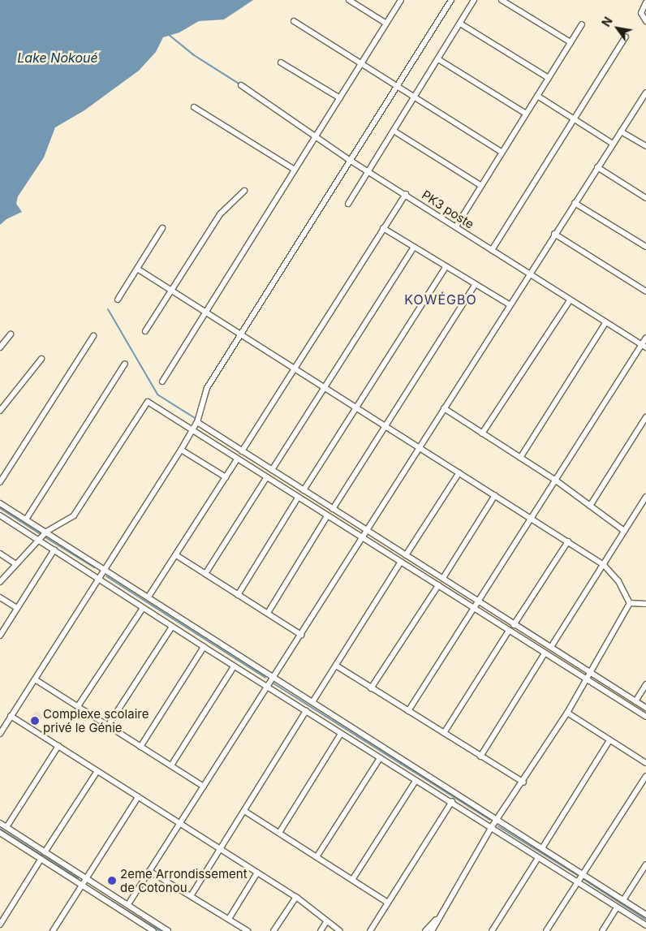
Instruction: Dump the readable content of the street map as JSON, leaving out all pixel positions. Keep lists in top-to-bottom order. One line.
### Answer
{"streets":{"street":["PK3 poste"]},"districts":["KOWÉGBO"],"water":["Lake Nokoué"],"places":["Complexe scolaire privé le Génie","2eme Arrondissement de Cotonou"],"north":"top left"}
